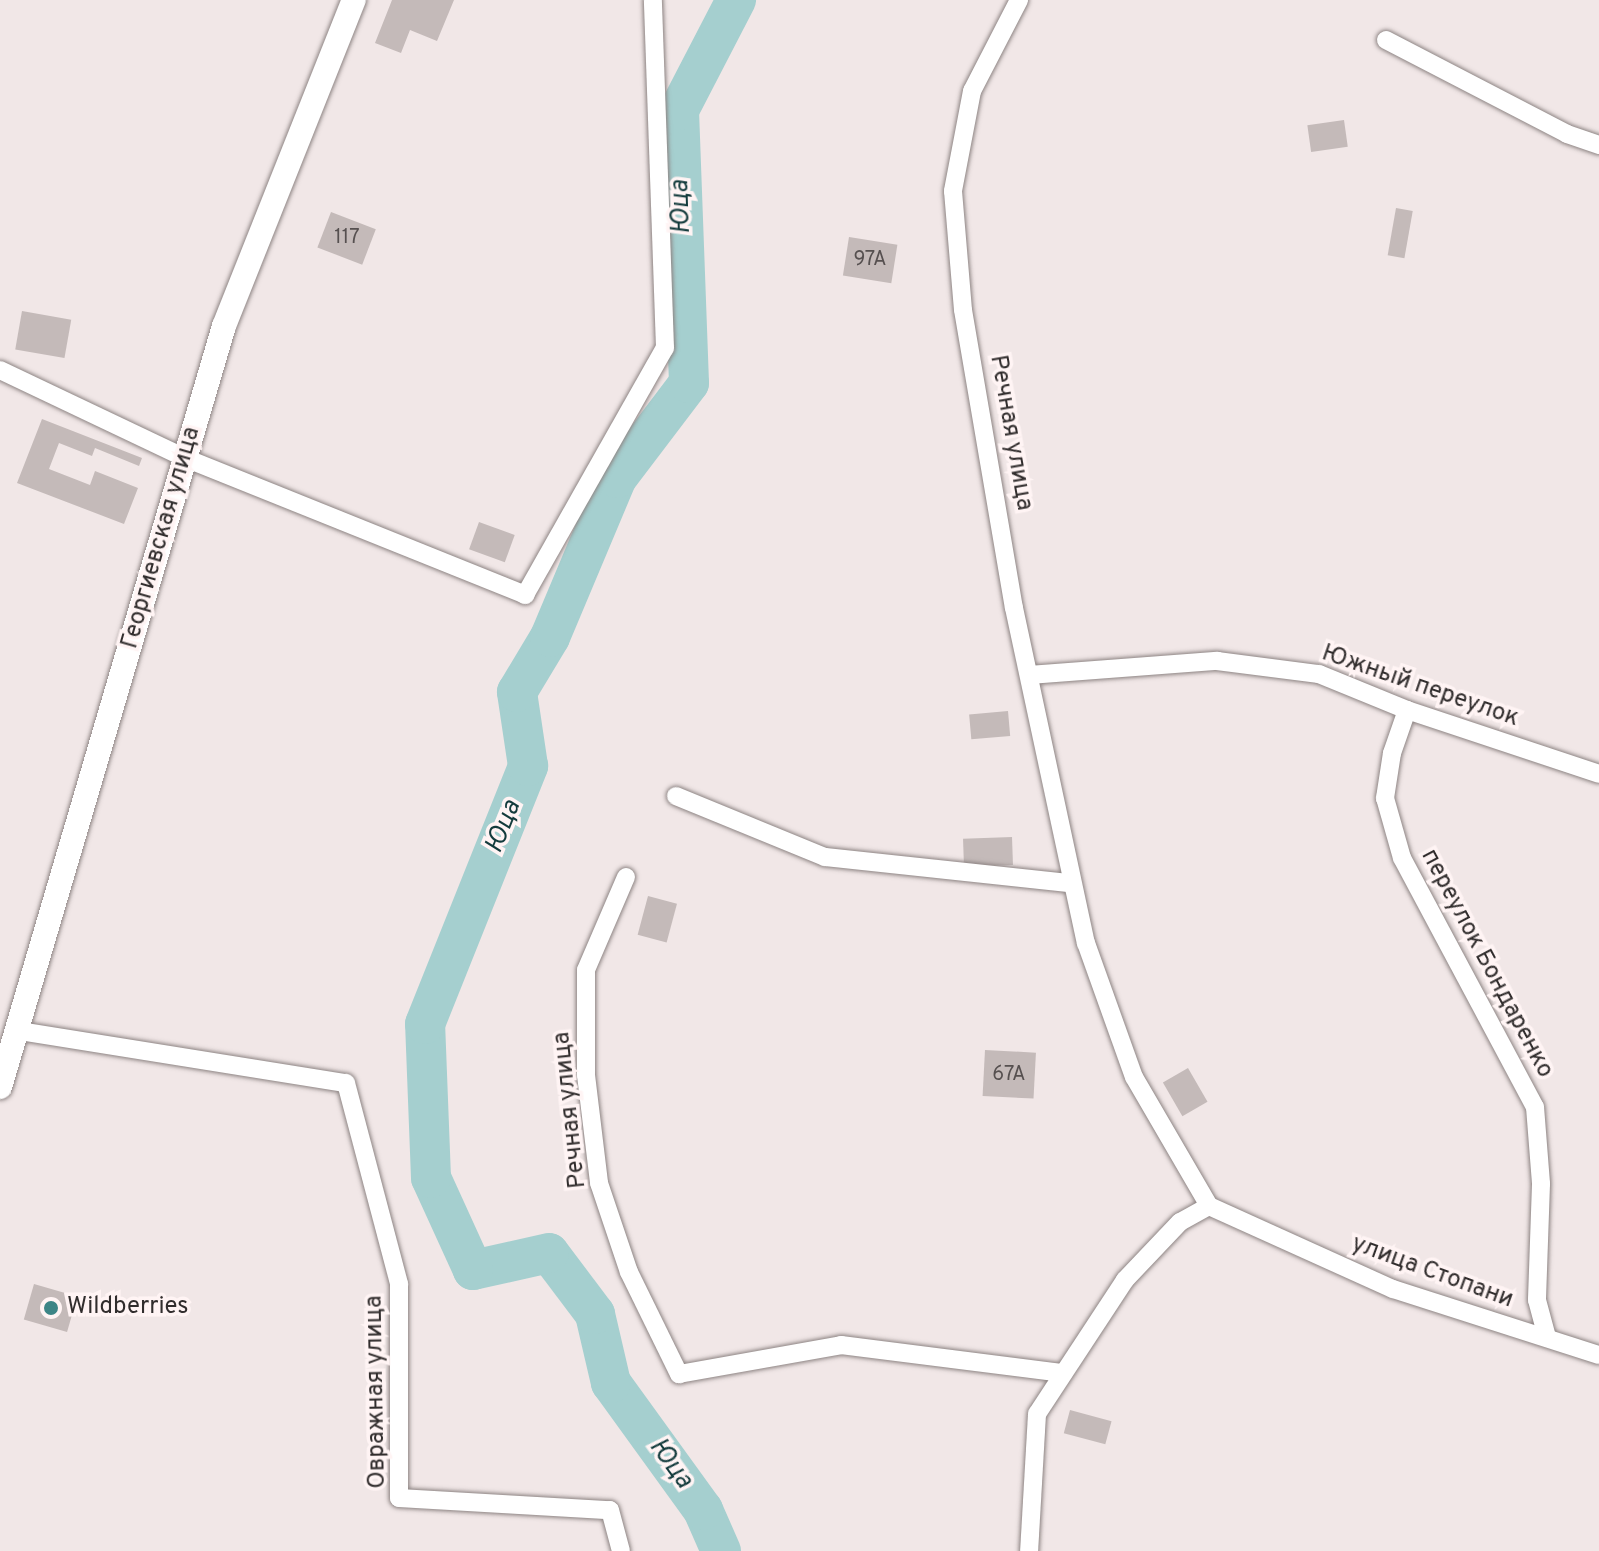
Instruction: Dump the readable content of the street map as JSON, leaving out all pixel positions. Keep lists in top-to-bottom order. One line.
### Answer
{"streets":{"main road":["Георгиевская улица"],"street":["Речная улица","Южный переулок","переулок Бондаренко","улица Стопани","Овражная улица"]},"crossings":[["Речная улица","Южный переулок"],["Речная улица","улица Стопани"],["Георгиевская улица","Овражная улица"],["Южный переулок","переулок Бондаренко"],["переулок Бондаренко","улица Стопани"]],"water":["Юца"],"places":["Wildberries"],"house_numbers":["117","97А","67А"]}
